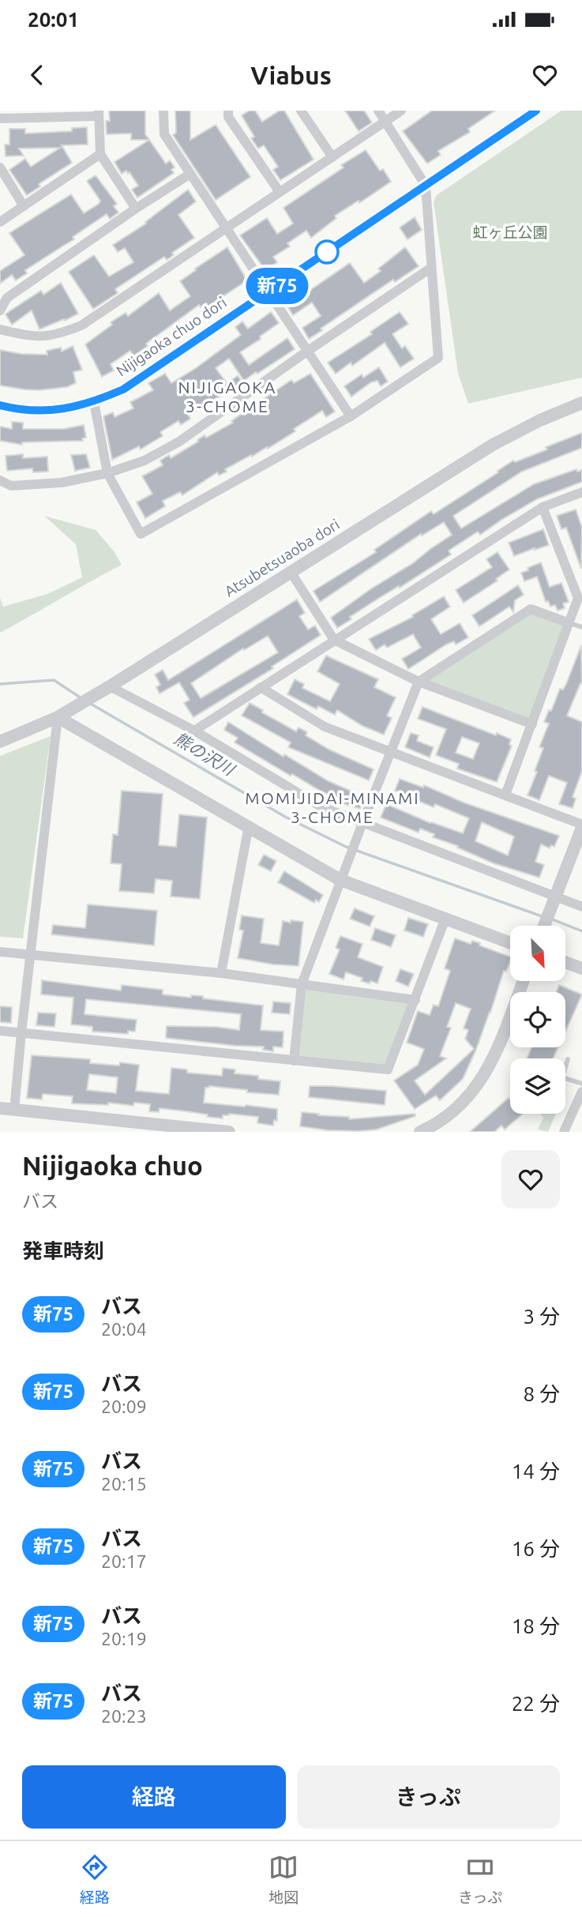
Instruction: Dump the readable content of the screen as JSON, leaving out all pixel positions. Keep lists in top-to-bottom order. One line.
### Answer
{"streets":{"street":["Nijigaoka chuo dori","Atsubetsuaoba dori"]},"districts":["NIJIGAOKA 3-CHOME","MOMIJIDAI-MINAMI 3-CHOME"],"water":["熊の沢川"],"parks":["虹ヶ丘公園"],"lines":["bus line 新75"],"north":"bottom right","page":{"status":"20:01","header":"Viabus","on_map":"新75","heading":[["Nijigaoka chuo","バス"],"発車時刻"],"list":[{"mark":"新75","name":"バス","note":"20:04","value":"3 分"},{"mark":"新75","name":"バス","note":"20:09","value":"8 分"},{"mark":"新75","name":"バス","note":"20:15","value":"14 分"},{"mark":"新75","name":"バス","note":"20:17","value":"16 分"},{"mark":"新75","name":"バス","note":"20:19","value":"18 分"},{"mark":"新75","name":"バス","note":"20:23","value":"22 分"}],"buttons":["経路","きっぷ"],"tabs":["経路","地図","きっぷ"]}}
